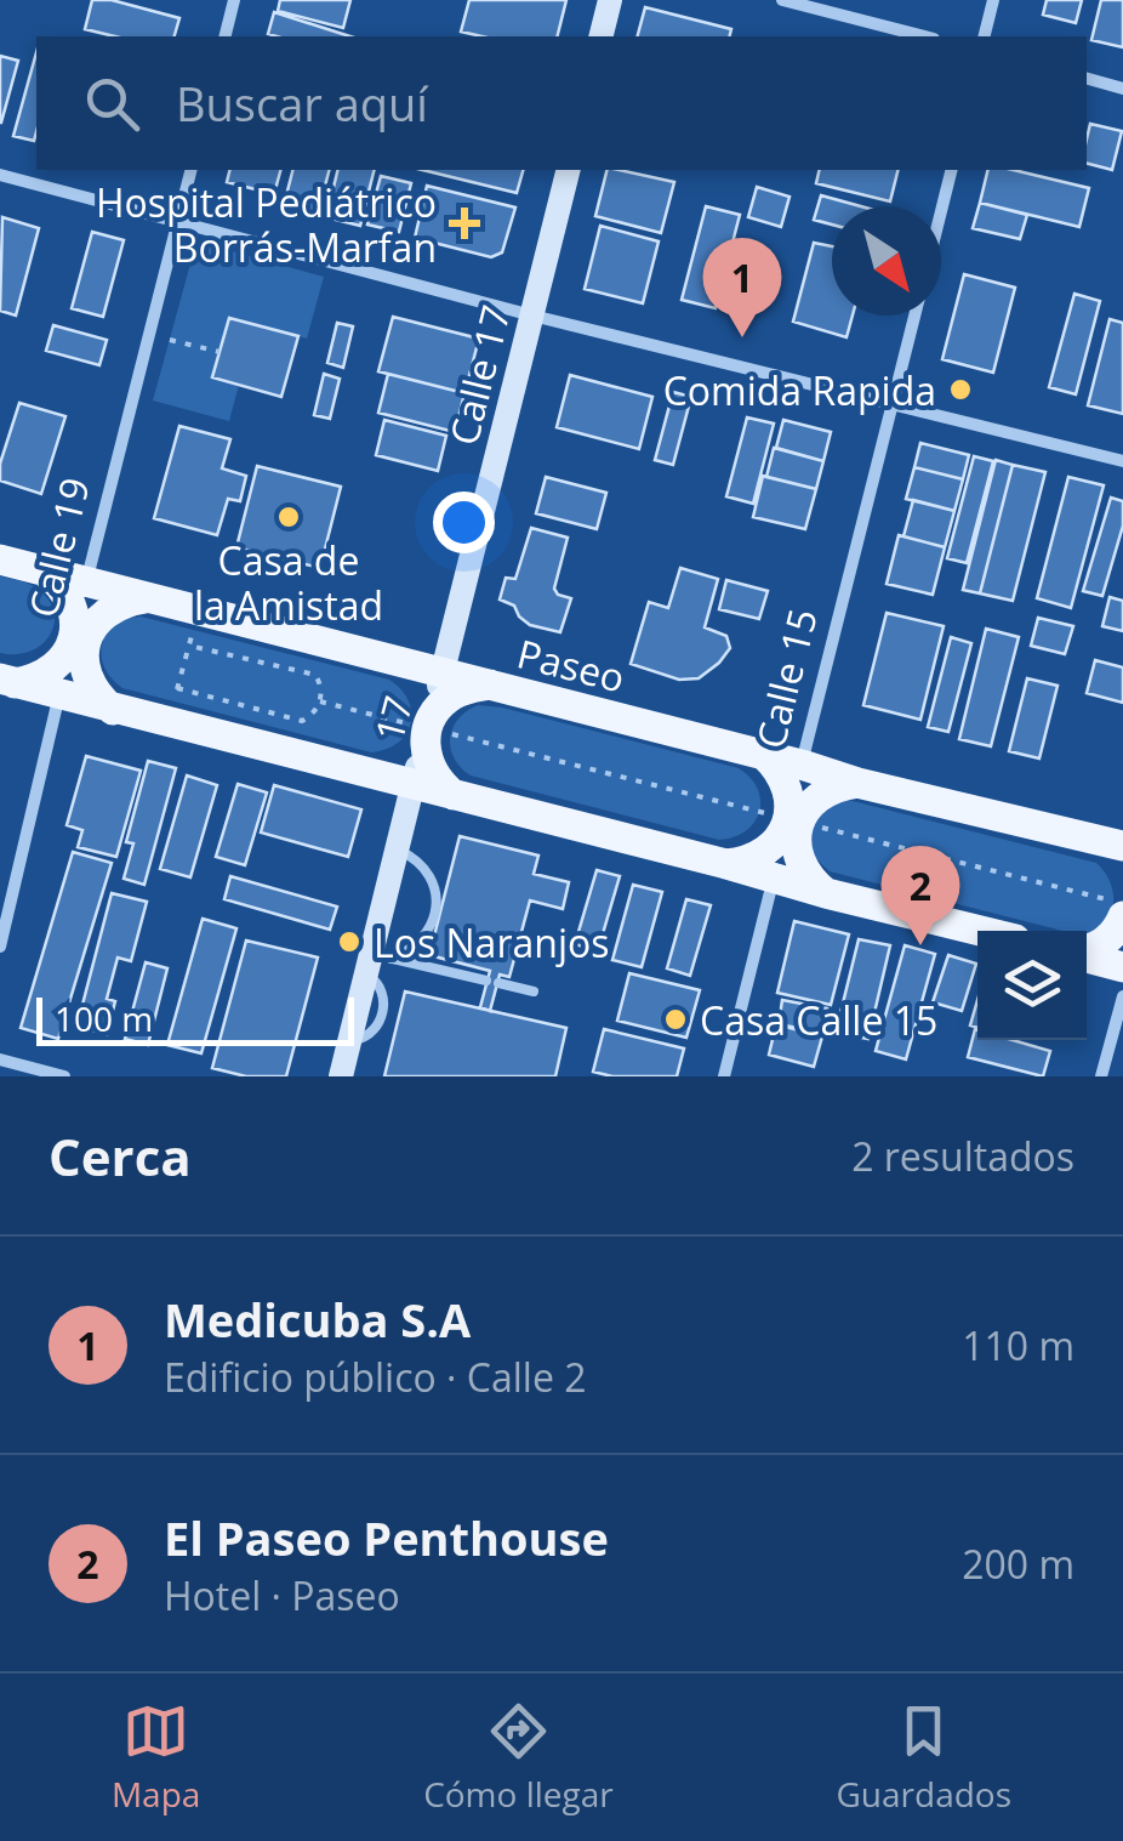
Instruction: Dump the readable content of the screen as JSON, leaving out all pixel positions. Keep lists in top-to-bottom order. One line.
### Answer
{"streets":{"main road":["Paseo"],"street":["Calle 17","Calle 19","Calle 15","17"]},"crossings":[["Calle 17","Paseo"],["Calle 17","17"],["Calle 19","Paseo"],["Paseo","Calle 15"],["Paseo","17"]],"places":{"health":["Hospital Pediátrico Borrás-Marfan"],"other":["Comida Rapida","Casa de la Amistad","Los Naranjos","Casa Calle 15"]},"scale_bar":"100 m","north":"bottom right","page":{"search":"Buscar aquí","pins":["1","2"],"scale":"100 m","heading":["Cerca","2 resultados"],"list":[{"mark":"1","name":"Medicuba S.A","note":"Edificio público · Calle 2","value":"110 m"},{"mark":"2","name":"El Paseo Penthouse","note":"Hotel · Paseo","value":"200 m"}],"nav":["Mapa","Cómo llegar","Guardados"]}}
